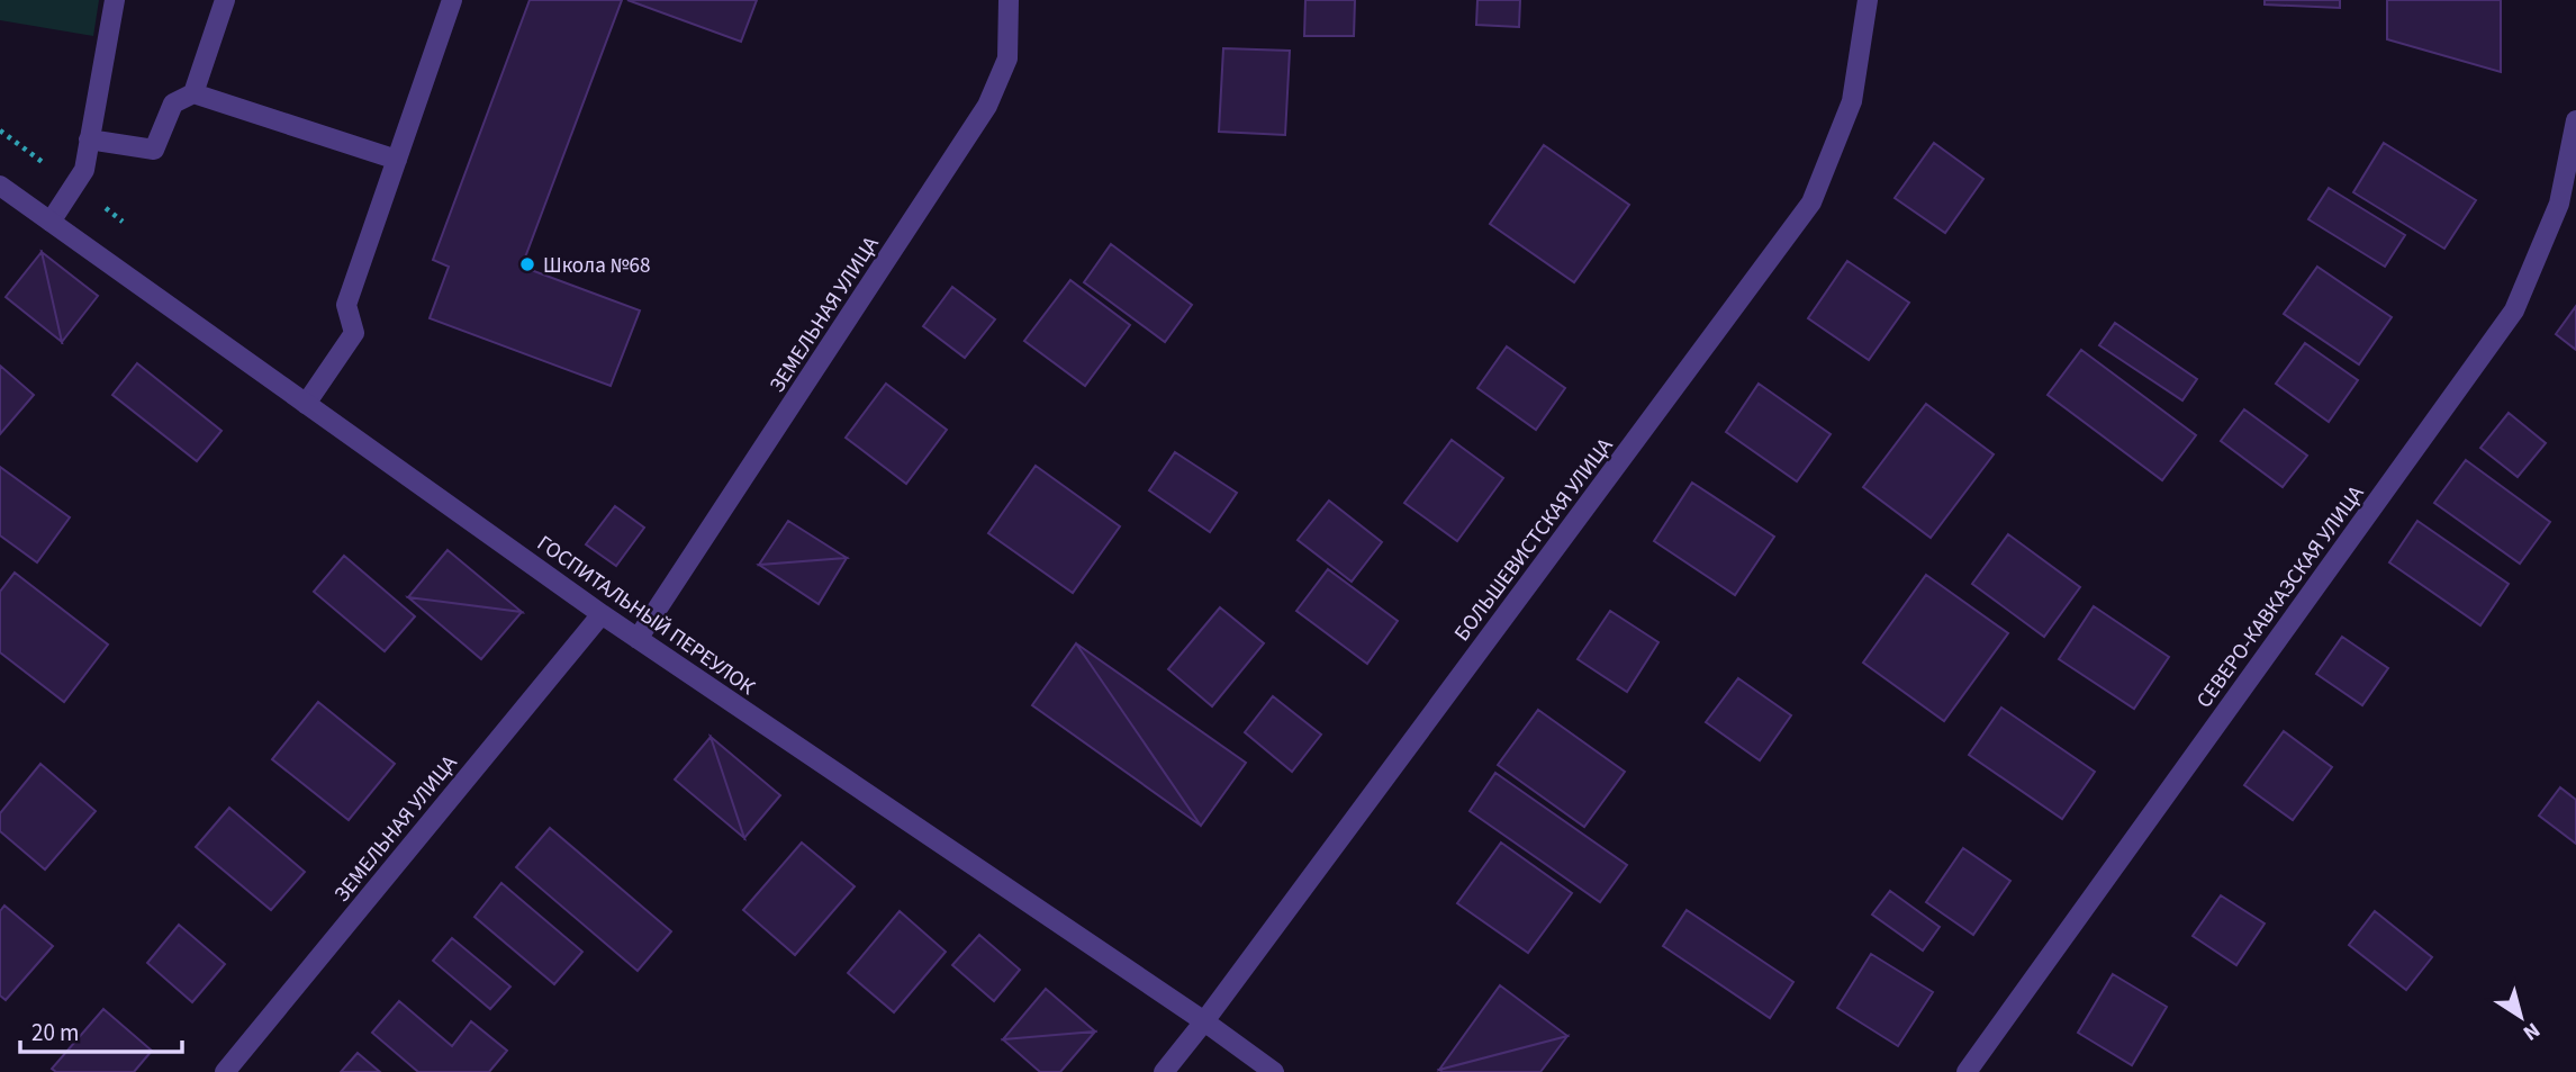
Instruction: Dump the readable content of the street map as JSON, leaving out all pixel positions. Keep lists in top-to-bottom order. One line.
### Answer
{"streets":{"street":["ЗЕМЕЛЬНАЯ УЛИЦА","БОЛЬШЕВИСТСКАЯ УЛИЦА","СЕВЕРО-КАВКАЗСКАЯ УЛИЦА","ГОСПИТАЛЬНЫЙ ПЕРЕУЛОК"]},"crossings":[["ЗЕМЕЛЬНАЯ УЛИЦА","ГОСПИТАЛЬНЫЙ ПЕРЕУЛОК"],["БОЛЬШЕВИСТСКАЯ УЛИЦА","ГОСПИТАЛЬНЫЙ ПЕРЕУЛОК"]],"places":["Школа №68"],"scale_bar":"20 m","north":"bottom right"}
